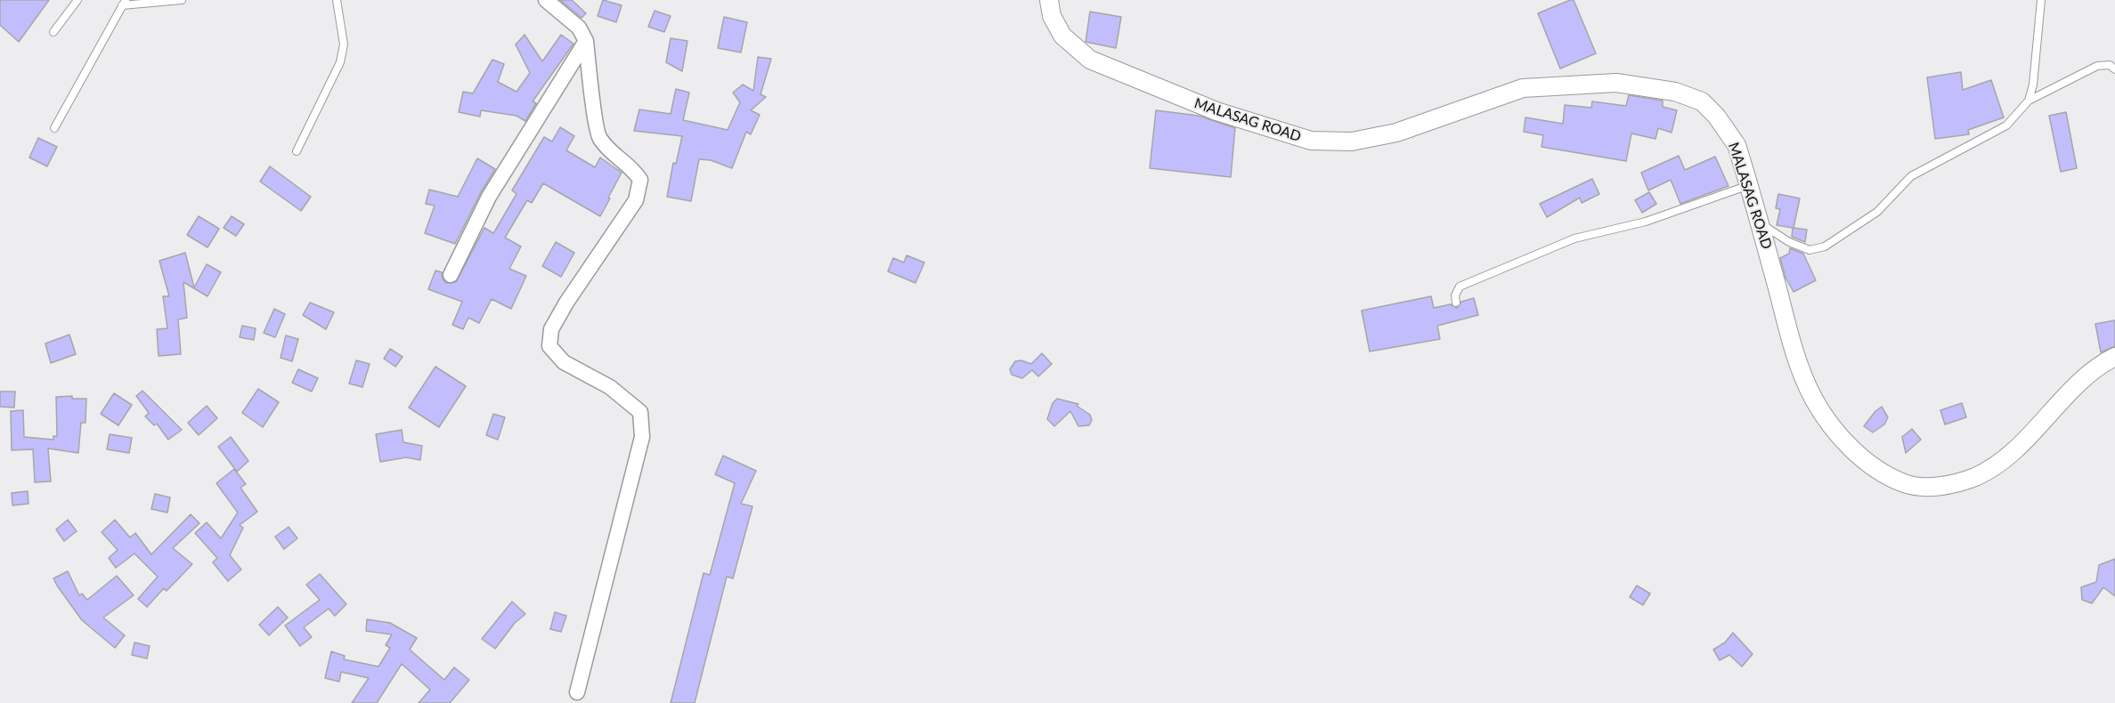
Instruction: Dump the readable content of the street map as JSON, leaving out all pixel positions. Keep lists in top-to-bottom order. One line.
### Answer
{"streets":{"street":["MALASAG ROAD"]}}
